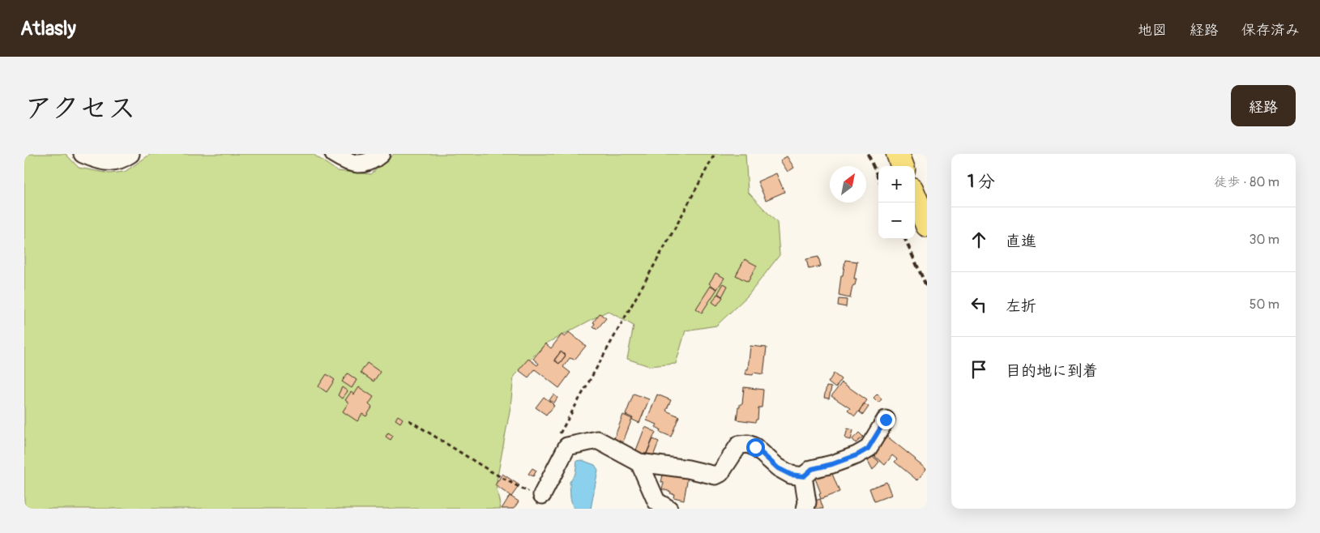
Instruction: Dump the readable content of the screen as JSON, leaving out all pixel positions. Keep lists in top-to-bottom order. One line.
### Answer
{"north":"top right","page":{"header":"Atlasly","nav":["地図","経路","保存済み"],"title":"アクセス","buttons":"経路","heading":["1 分","徒歩 · 80 m"],"map_buttons":["+","−"],"list":[["直進","30 m"],["左折","50 m"],"目的地に到着"]}}
